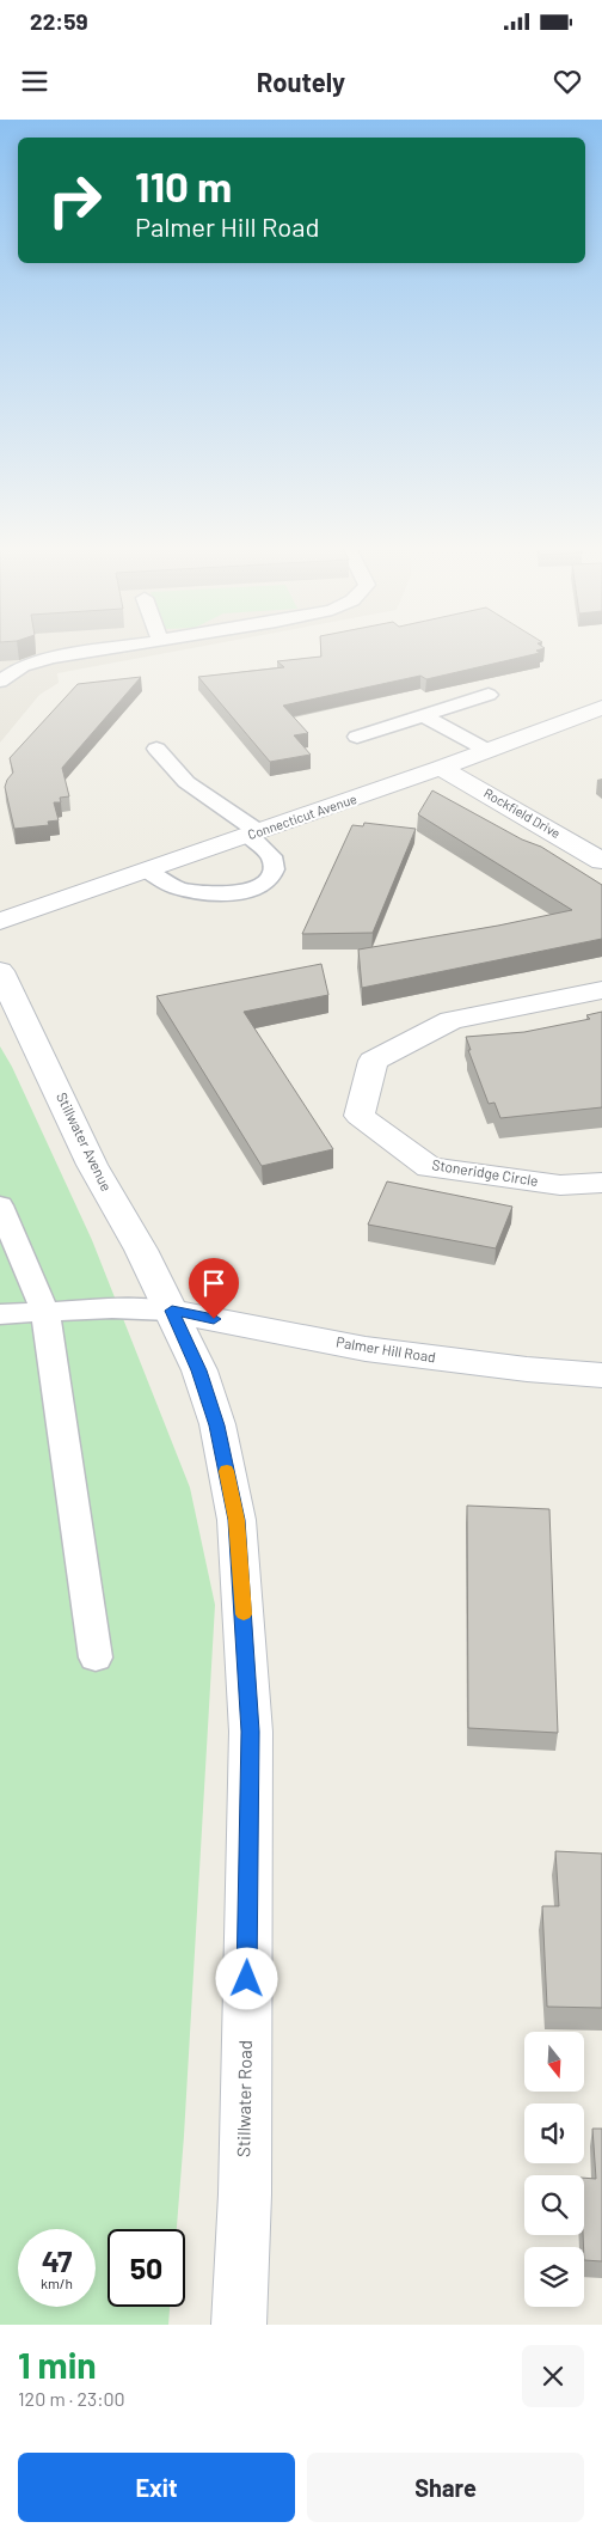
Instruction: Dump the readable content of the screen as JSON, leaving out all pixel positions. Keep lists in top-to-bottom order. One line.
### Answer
{"streets":{"street":["Rockfield Drive","Connecticut Avenue","Stillwater Avenue","Stoneridge Circle","Palmer Hill Road","Stillwater Road"]},"crossings":[["Rockfield Drive","Connecticut Avenue"],["Stillwater Avenue","Palmer Hill Road"],["Stillwater Avenue","Stillwater Road"],["Palmer Hill Road","Stillwater Road"]],"north":"bottom","page":{"status":"22:59","header":"Routely","turn":["110 m","Palmer Hill Road"],"speed":"47 km/h","limit":"50","heading":["1 min","120 m · 23:00"],"buttons":["Exit","Share"]}}
